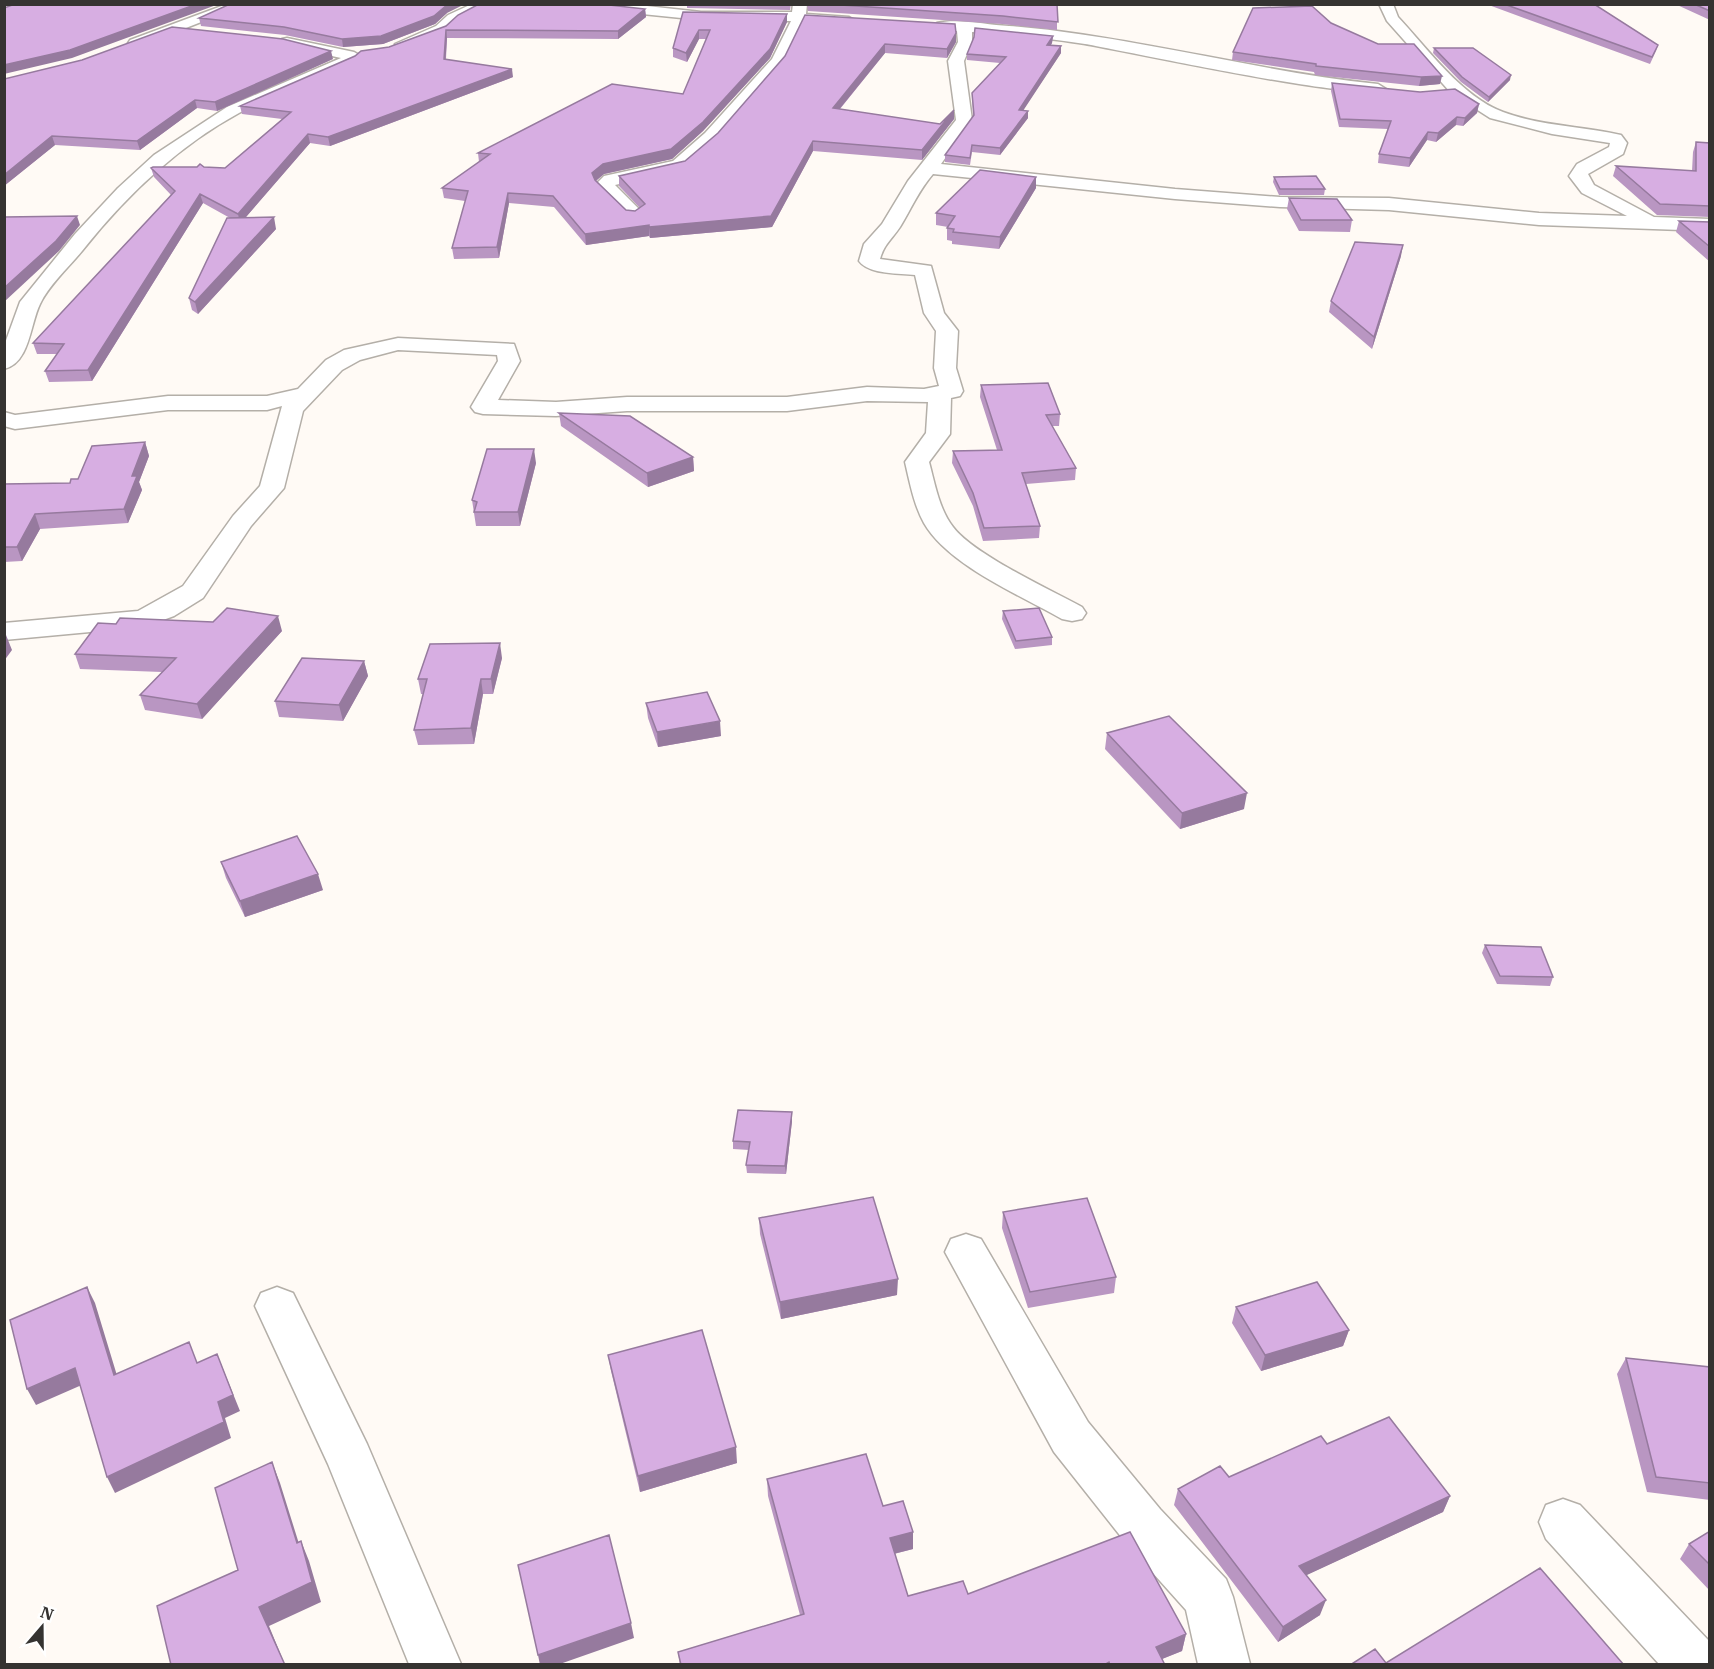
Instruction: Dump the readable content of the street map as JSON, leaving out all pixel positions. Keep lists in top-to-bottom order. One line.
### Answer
{"north":"top"}
